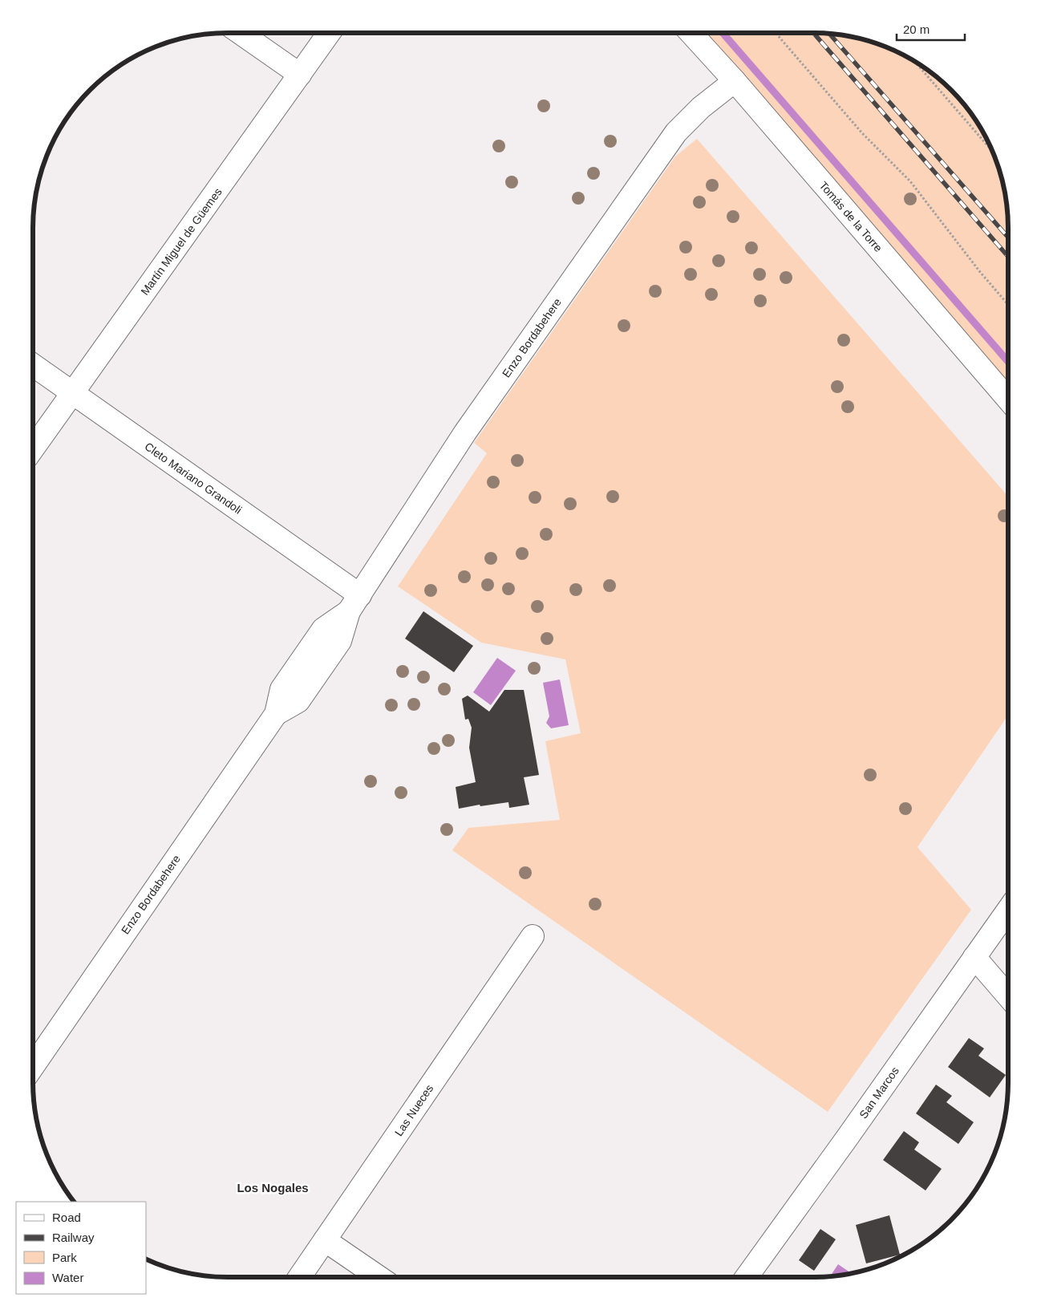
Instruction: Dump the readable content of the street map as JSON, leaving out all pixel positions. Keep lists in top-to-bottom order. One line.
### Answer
{"streets":{"street":["Tomás de la Torre","Martín Miguel de Güemes","Enzo Bordabehere","Cleto Mariano Grandoli","San Marcos","Las Nueces"]},"crossings":[["Tomás de la Torre","Enzo Bordabehere"],["Martín Miguel de Güemes","Cleto Mariano Grandoli"],["Enzo Bordabehere","Cleto Mariano Grandoli"]],"districts":["Los Nogales"],"legend":["Road","Railway","Park","Water"],"scale_bar":"20 m"}
